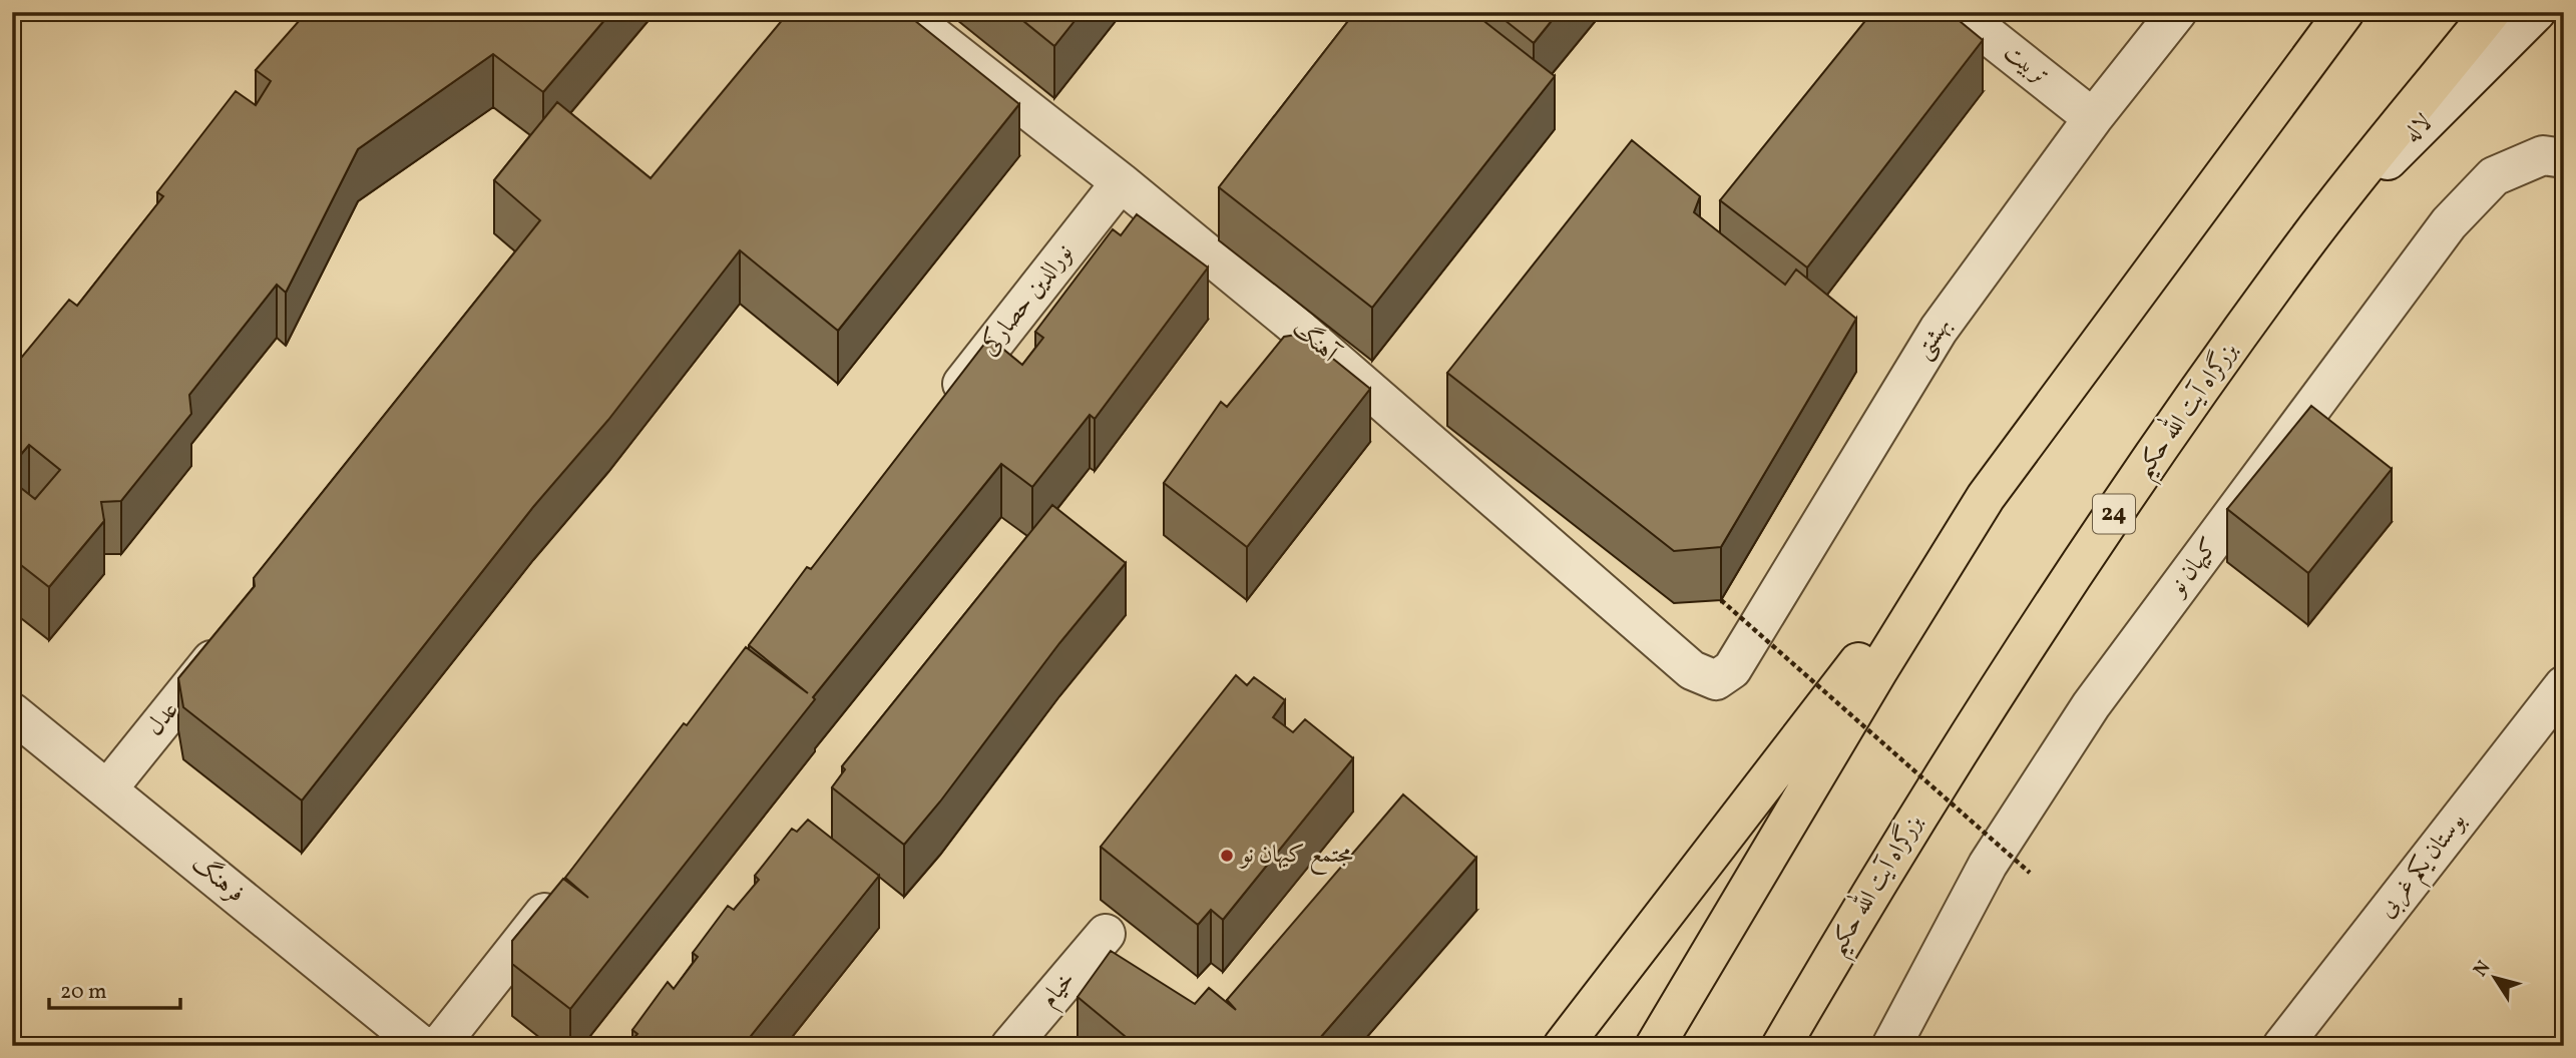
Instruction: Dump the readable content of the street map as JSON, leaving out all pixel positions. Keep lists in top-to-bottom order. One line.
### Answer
{"streets":{"highway":["بزرگراه آیت الله حکیم","24"],"street":["تربیت","لاله","نورالدین حصارکی","بهشتی","آهنگ","کیهان نو","عدل","بوستان یکم غربی","فرهنگ","خیام"]},"crossings":[["تربیت","بهشتی"],["لاله","بزرگراه آیت الله حکیم"],["نورالدین حصارکی","آهنگ"],["بهشتی","آهنگ"],["عدل","فرهنگ"]],"places":["مجتمع کیهان نو"],"scale_bar":"20 m","north":"top left"}
